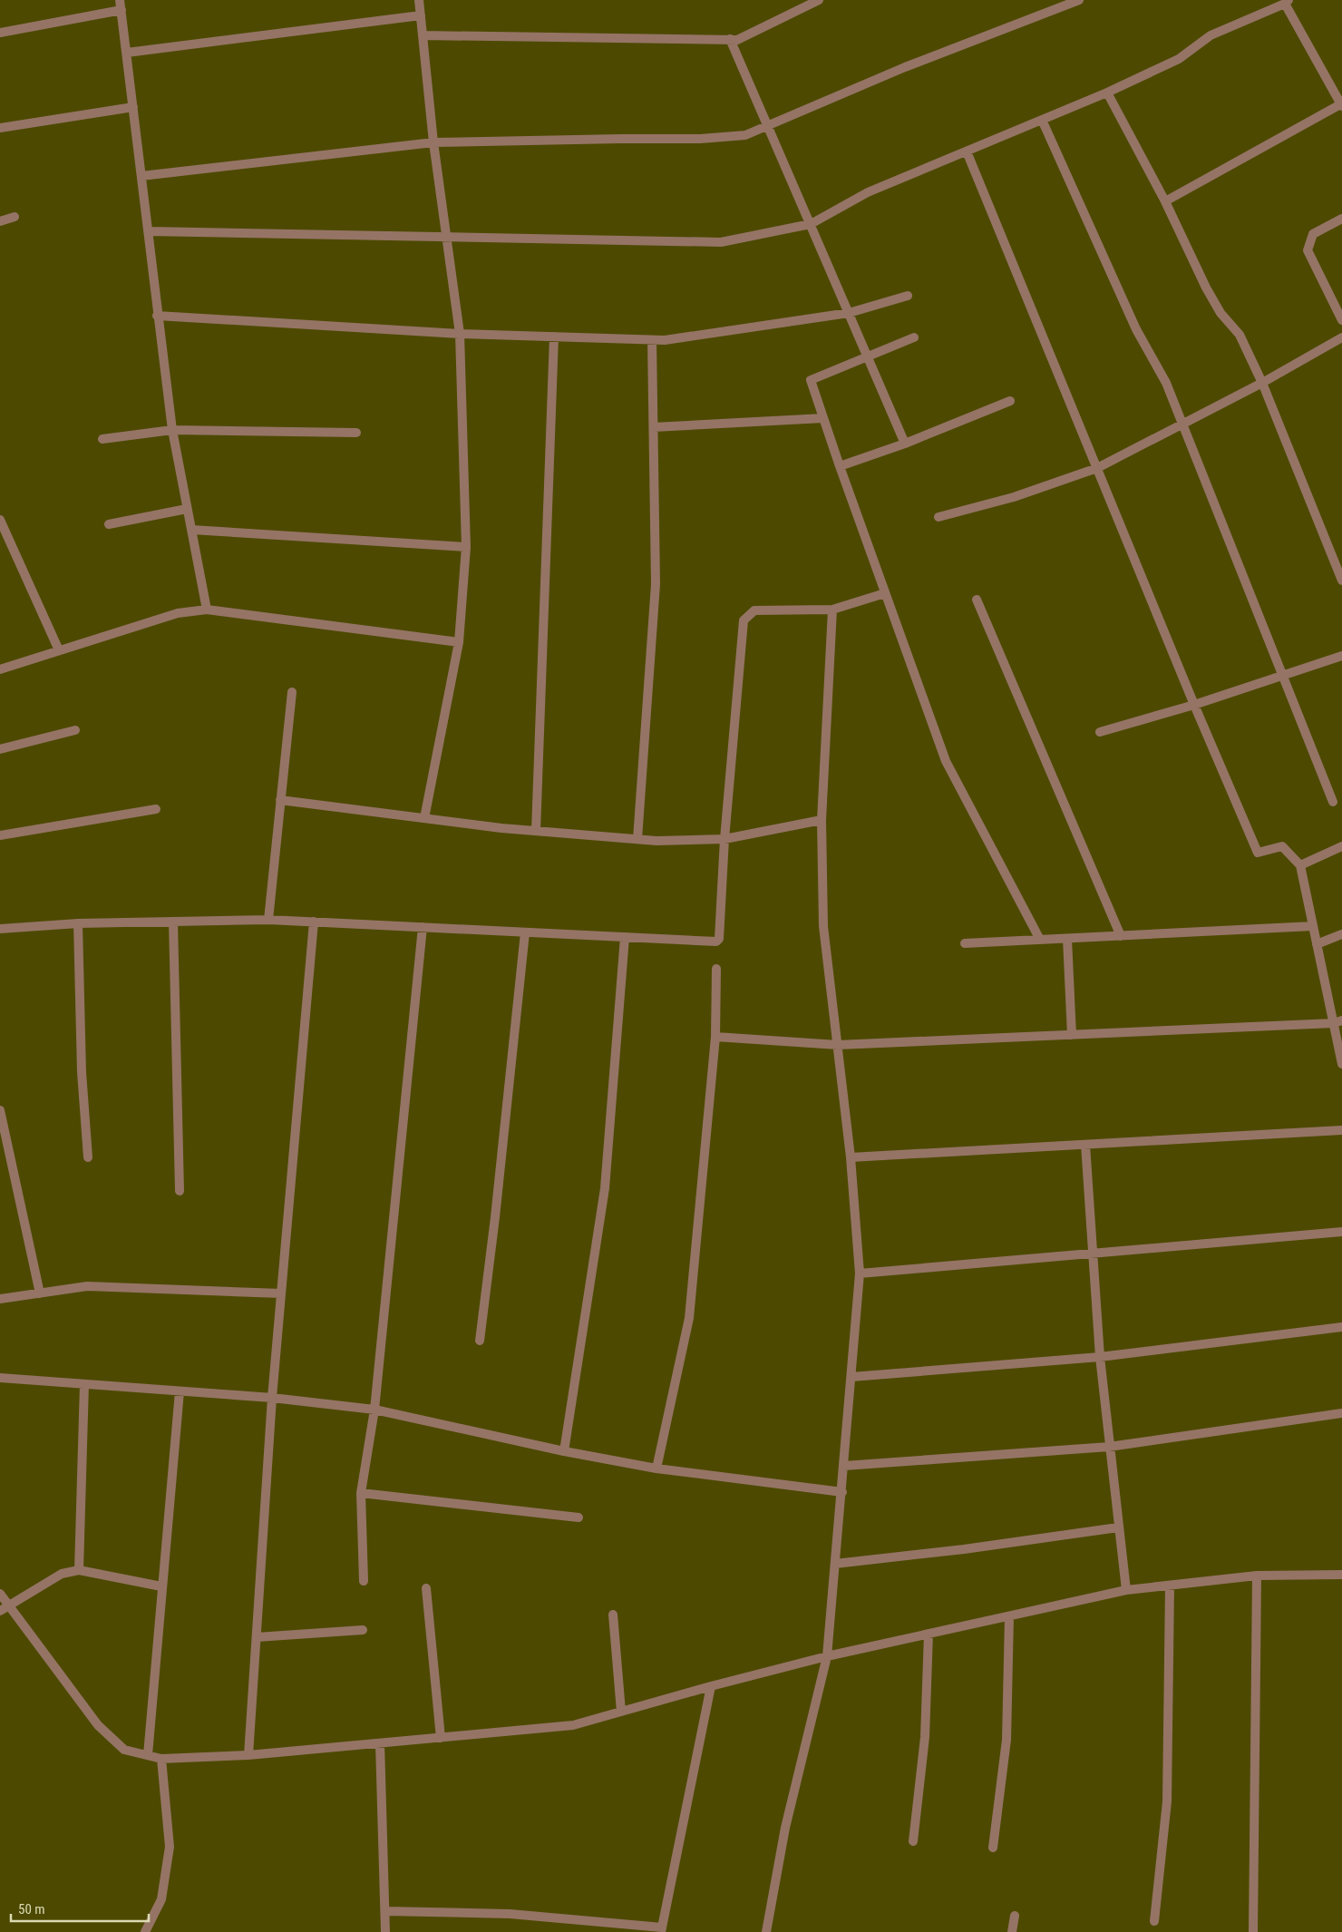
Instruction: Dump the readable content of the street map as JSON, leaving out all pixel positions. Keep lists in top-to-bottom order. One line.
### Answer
{"scale_bar":"50 m"}
